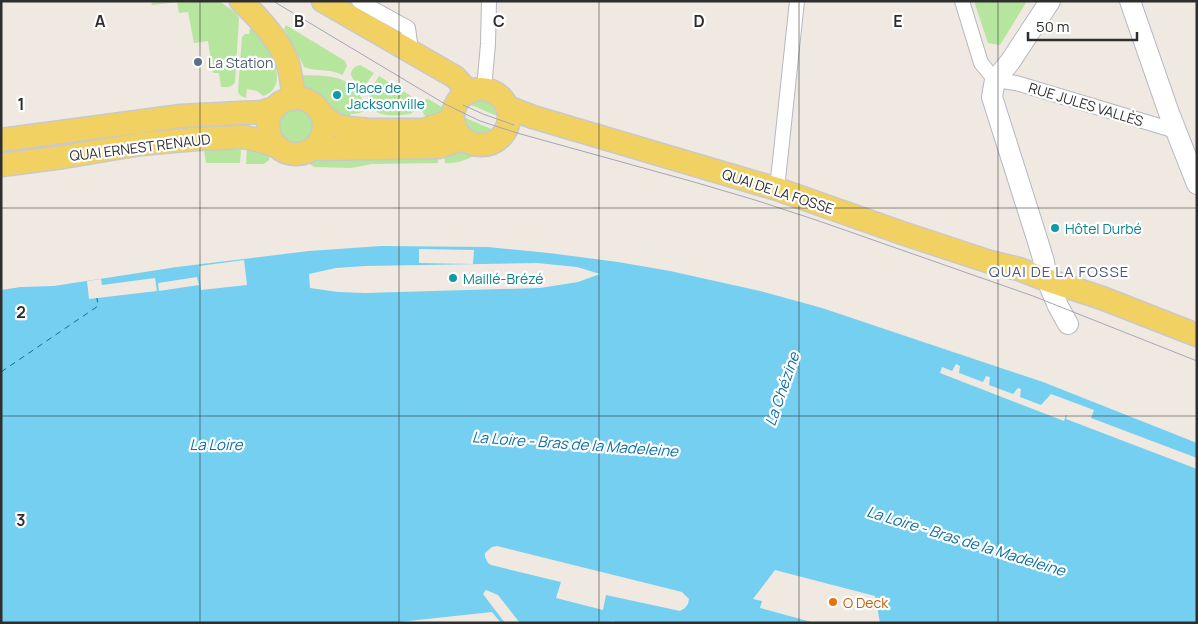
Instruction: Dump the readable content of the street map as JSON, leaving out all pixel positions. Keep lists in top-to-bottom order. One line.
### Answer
{"streets":{"main road":["QUAI ERNEST RENAUD","QUAI DE LA FOSSE"],"street":["RUE JULES VALLÈS"]},"districts":["QUAI DE LA FOSSE"],"water":["La Chézine","La Loire","La Loire - Bras de la Madeleine"],"places":["La Station","Place de Jacksonville","Hôtel Durbé","Maillé-Brézé","O Deck"],"scale_bar":"50 m","grid":{"columns":["A","B","C","D","E"],"rows":["1","2","3"]}}
